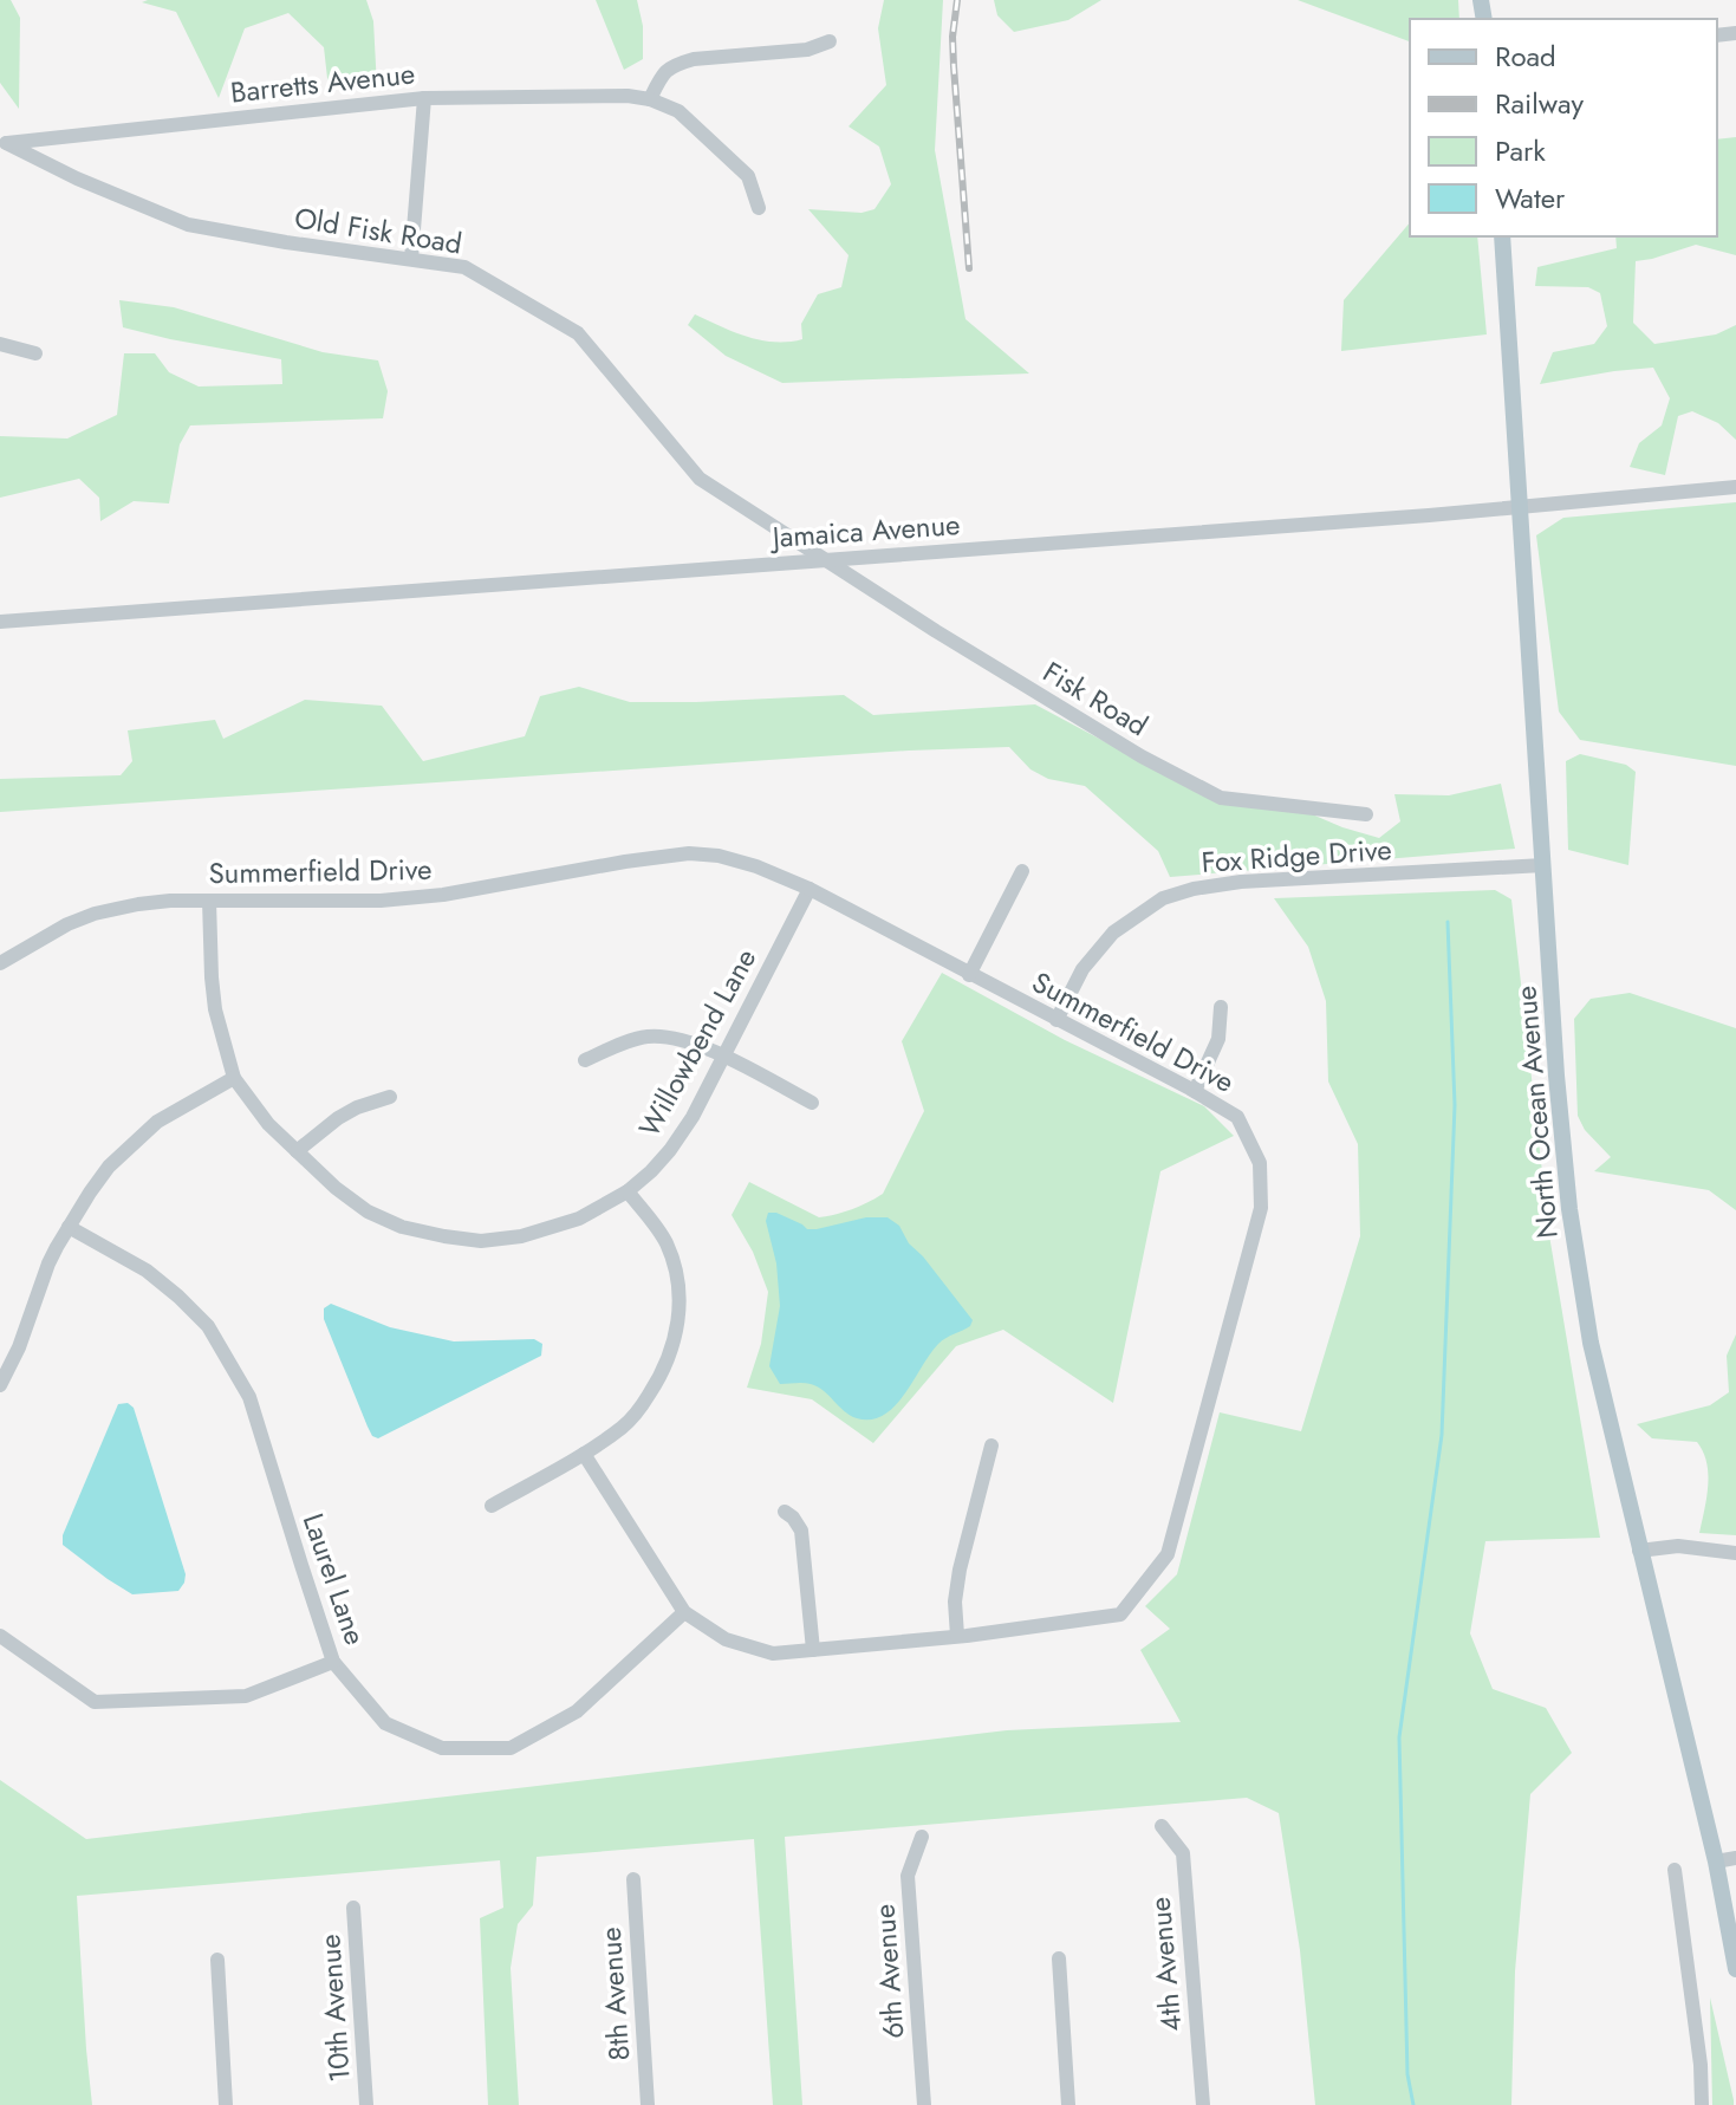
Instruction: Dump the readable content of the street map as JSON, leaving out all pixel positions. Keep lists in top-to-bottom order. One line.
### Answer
{"streets":{"main road":["North Ocean Avenue"],"street":["Barretts Avenue","Old Fisk Road","Jamaica Avenue","Fisk Road","Fox Ridge Drive","Summerfield Drive","Willowbend Lane","Laurel Lane","4th Avenue","6th Avenue","8th Avenue","10th Avenue"]},"crossings":[["Barretts Avenue","Old Fisk Road"],["Old Fisk Road","Jamaica Avenue"],["Old Fisk Road","Fisk Road"],["Jamaica Avenue","Fisk Road"],["Jamaica Avenue","North Ocean Avenue"],["Fox Ridge Drive","Summerfield Drive"],["Fox Ridge Drive","North Ocean Avenue"],["Summerfield Drive","Willowbend Lane"],["Summerfield Drive","Laurel Lane"]],"legend":["Road","Railway","Park","Water"]}
